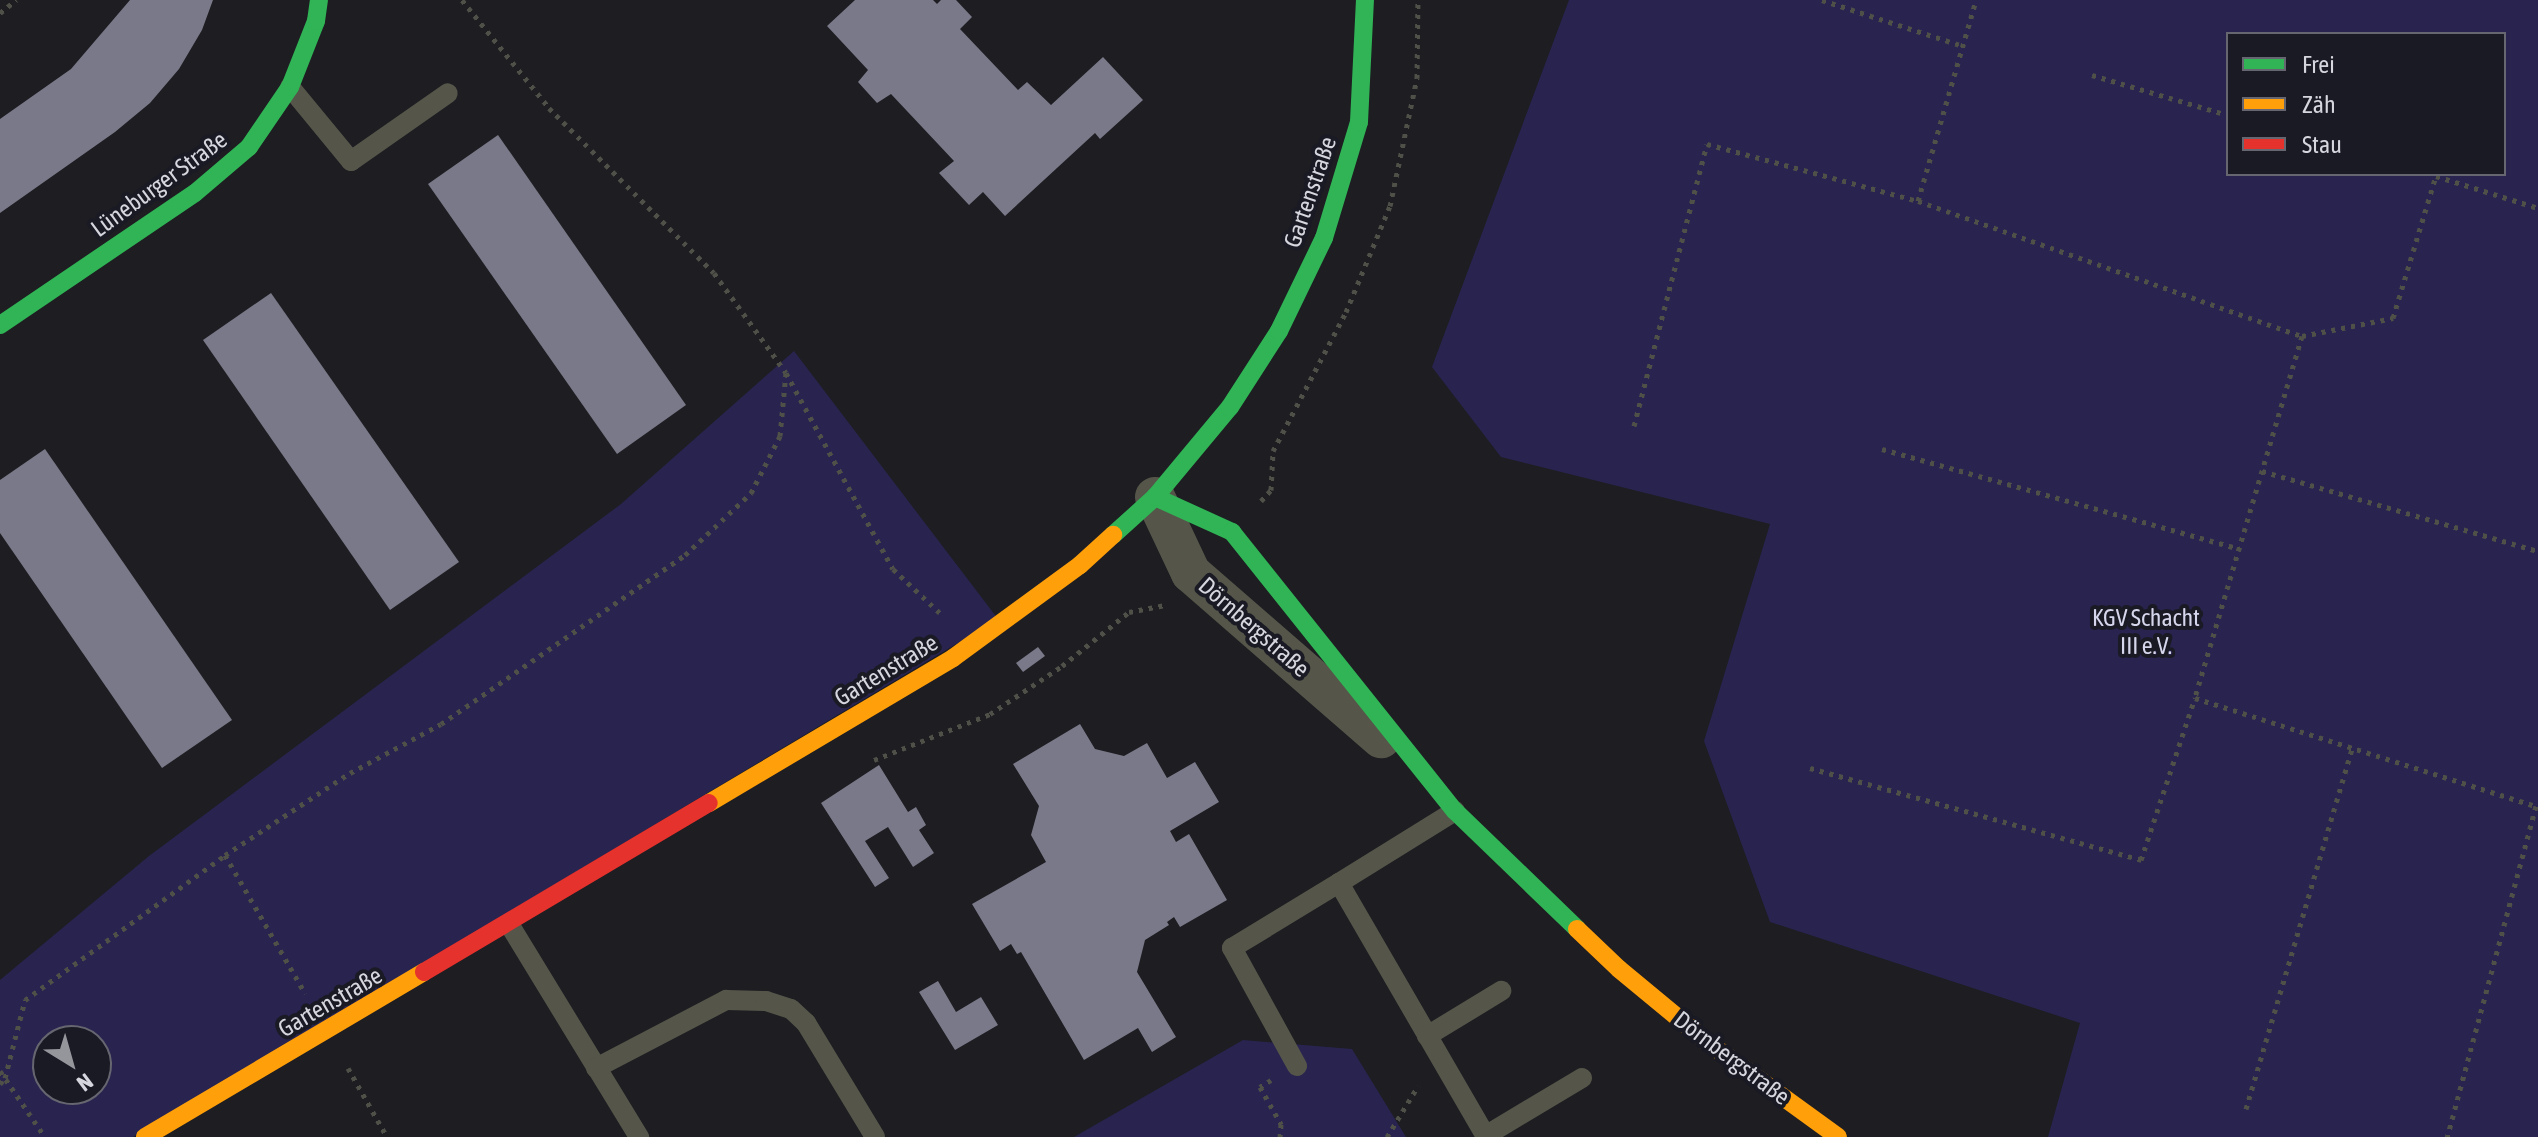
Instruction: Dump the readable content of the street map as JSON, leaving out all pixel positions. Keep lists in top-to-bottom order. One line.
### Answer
{"streets":{"street":["Lüneburger Straße","Gartenstraße","Dörnbergstraße"]},"crossings":[["Gartenstraße","Dörnbergstraße"]],"parks":["KGV Schacht III e.V."],"legend":["Frei","Zäh","Stau"],"north":"bottom right"}
